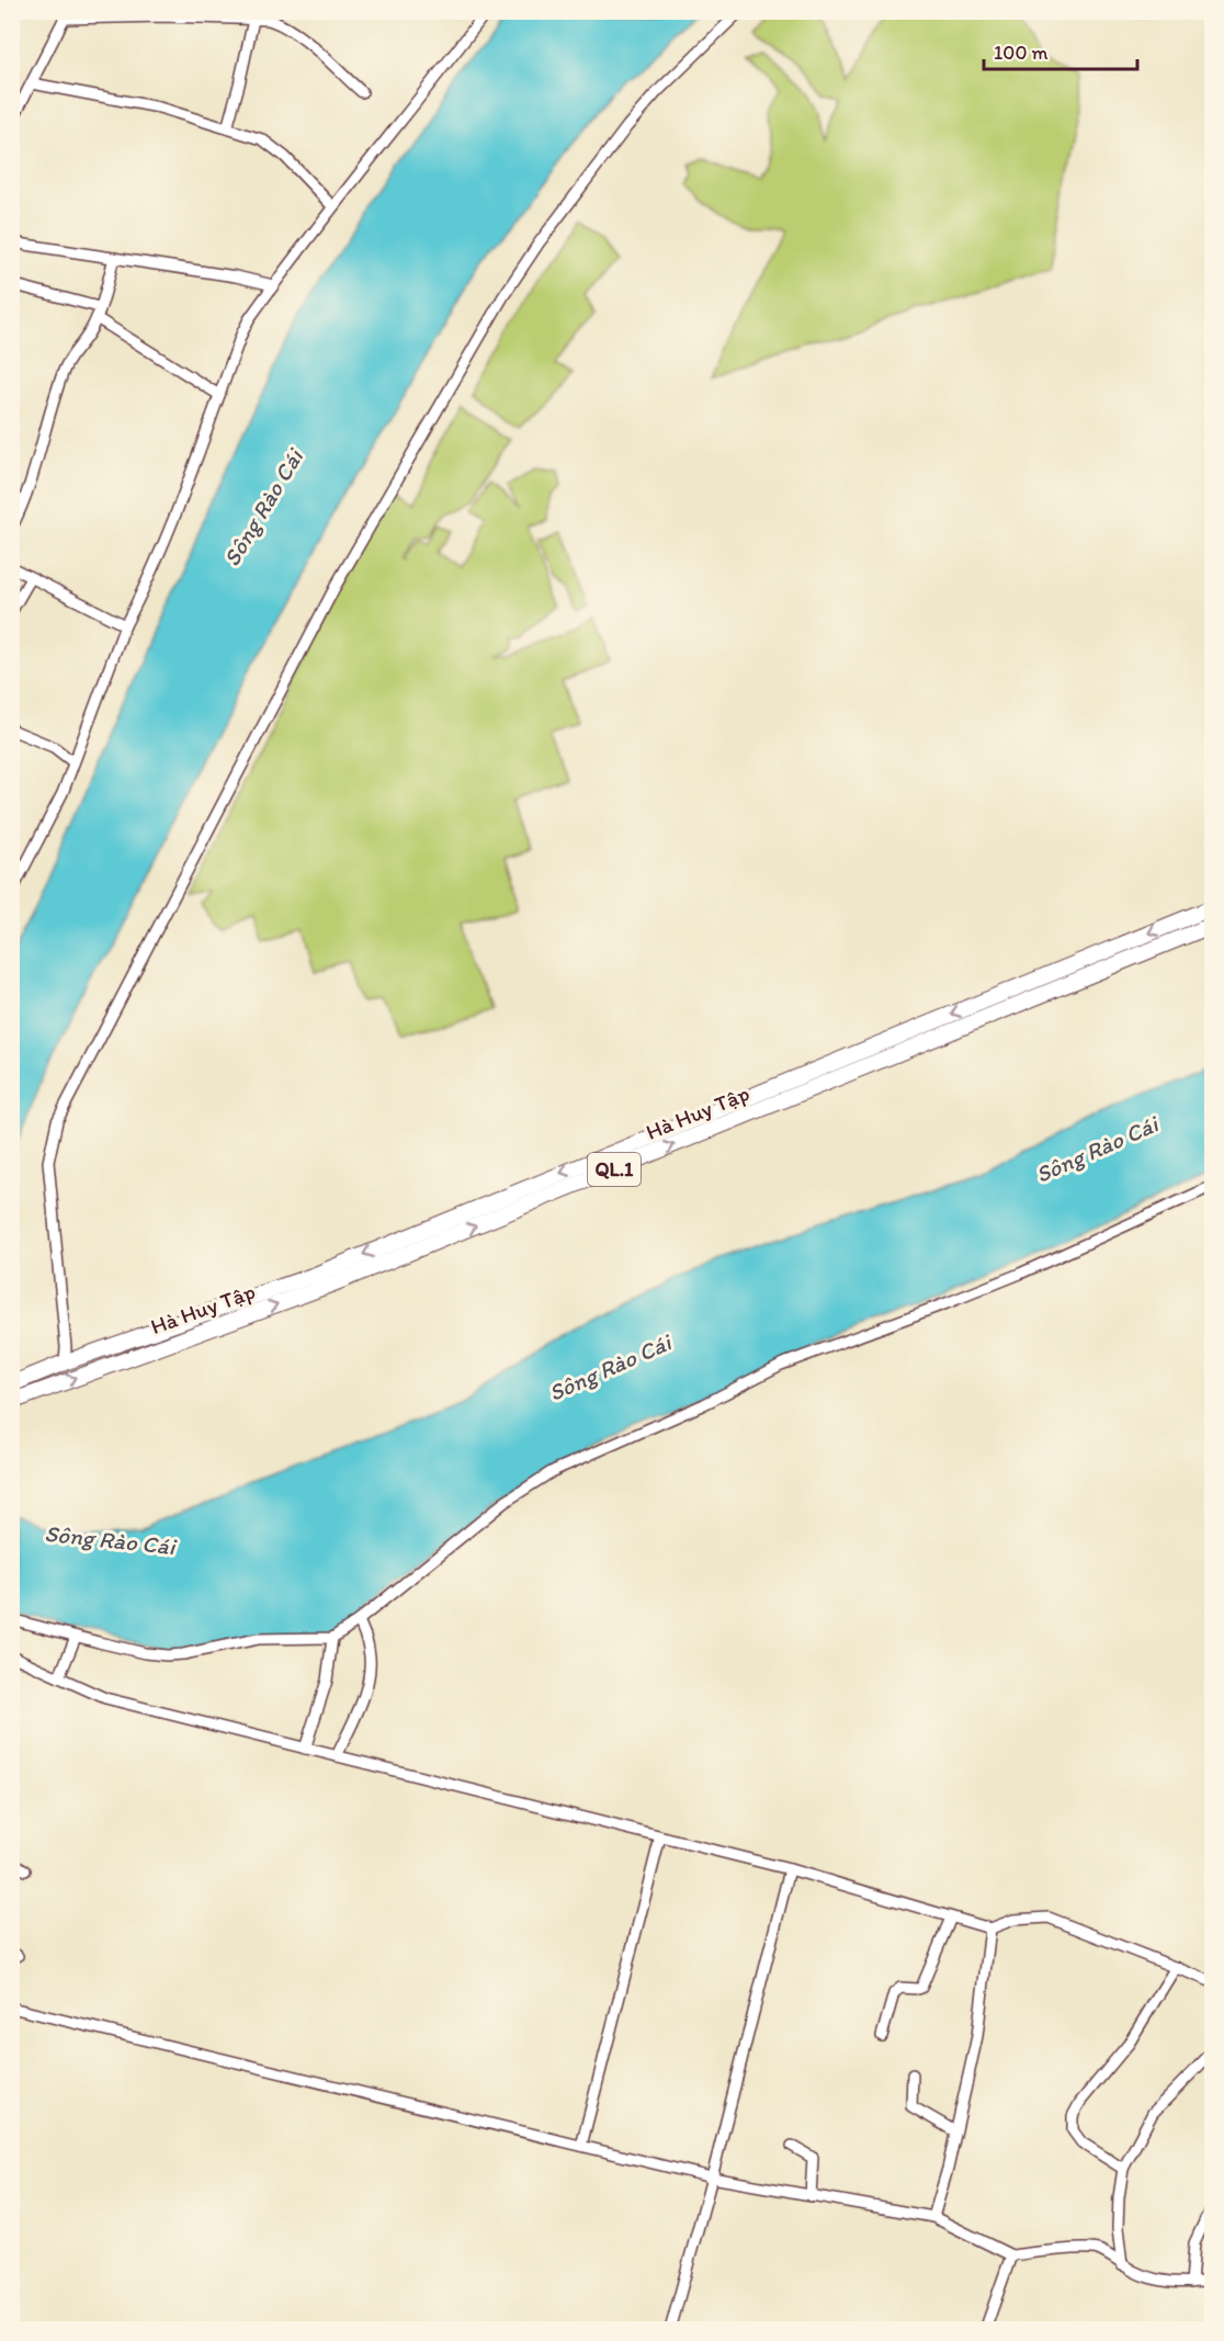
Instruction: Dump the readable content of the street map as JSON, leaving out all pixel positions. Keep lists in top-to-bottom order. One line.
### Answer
{"streets":{"main road":["Hà Huy Tập","QL.1"]},"water":["Sông Rào Cái"],"scale_bar":"100 m"}
